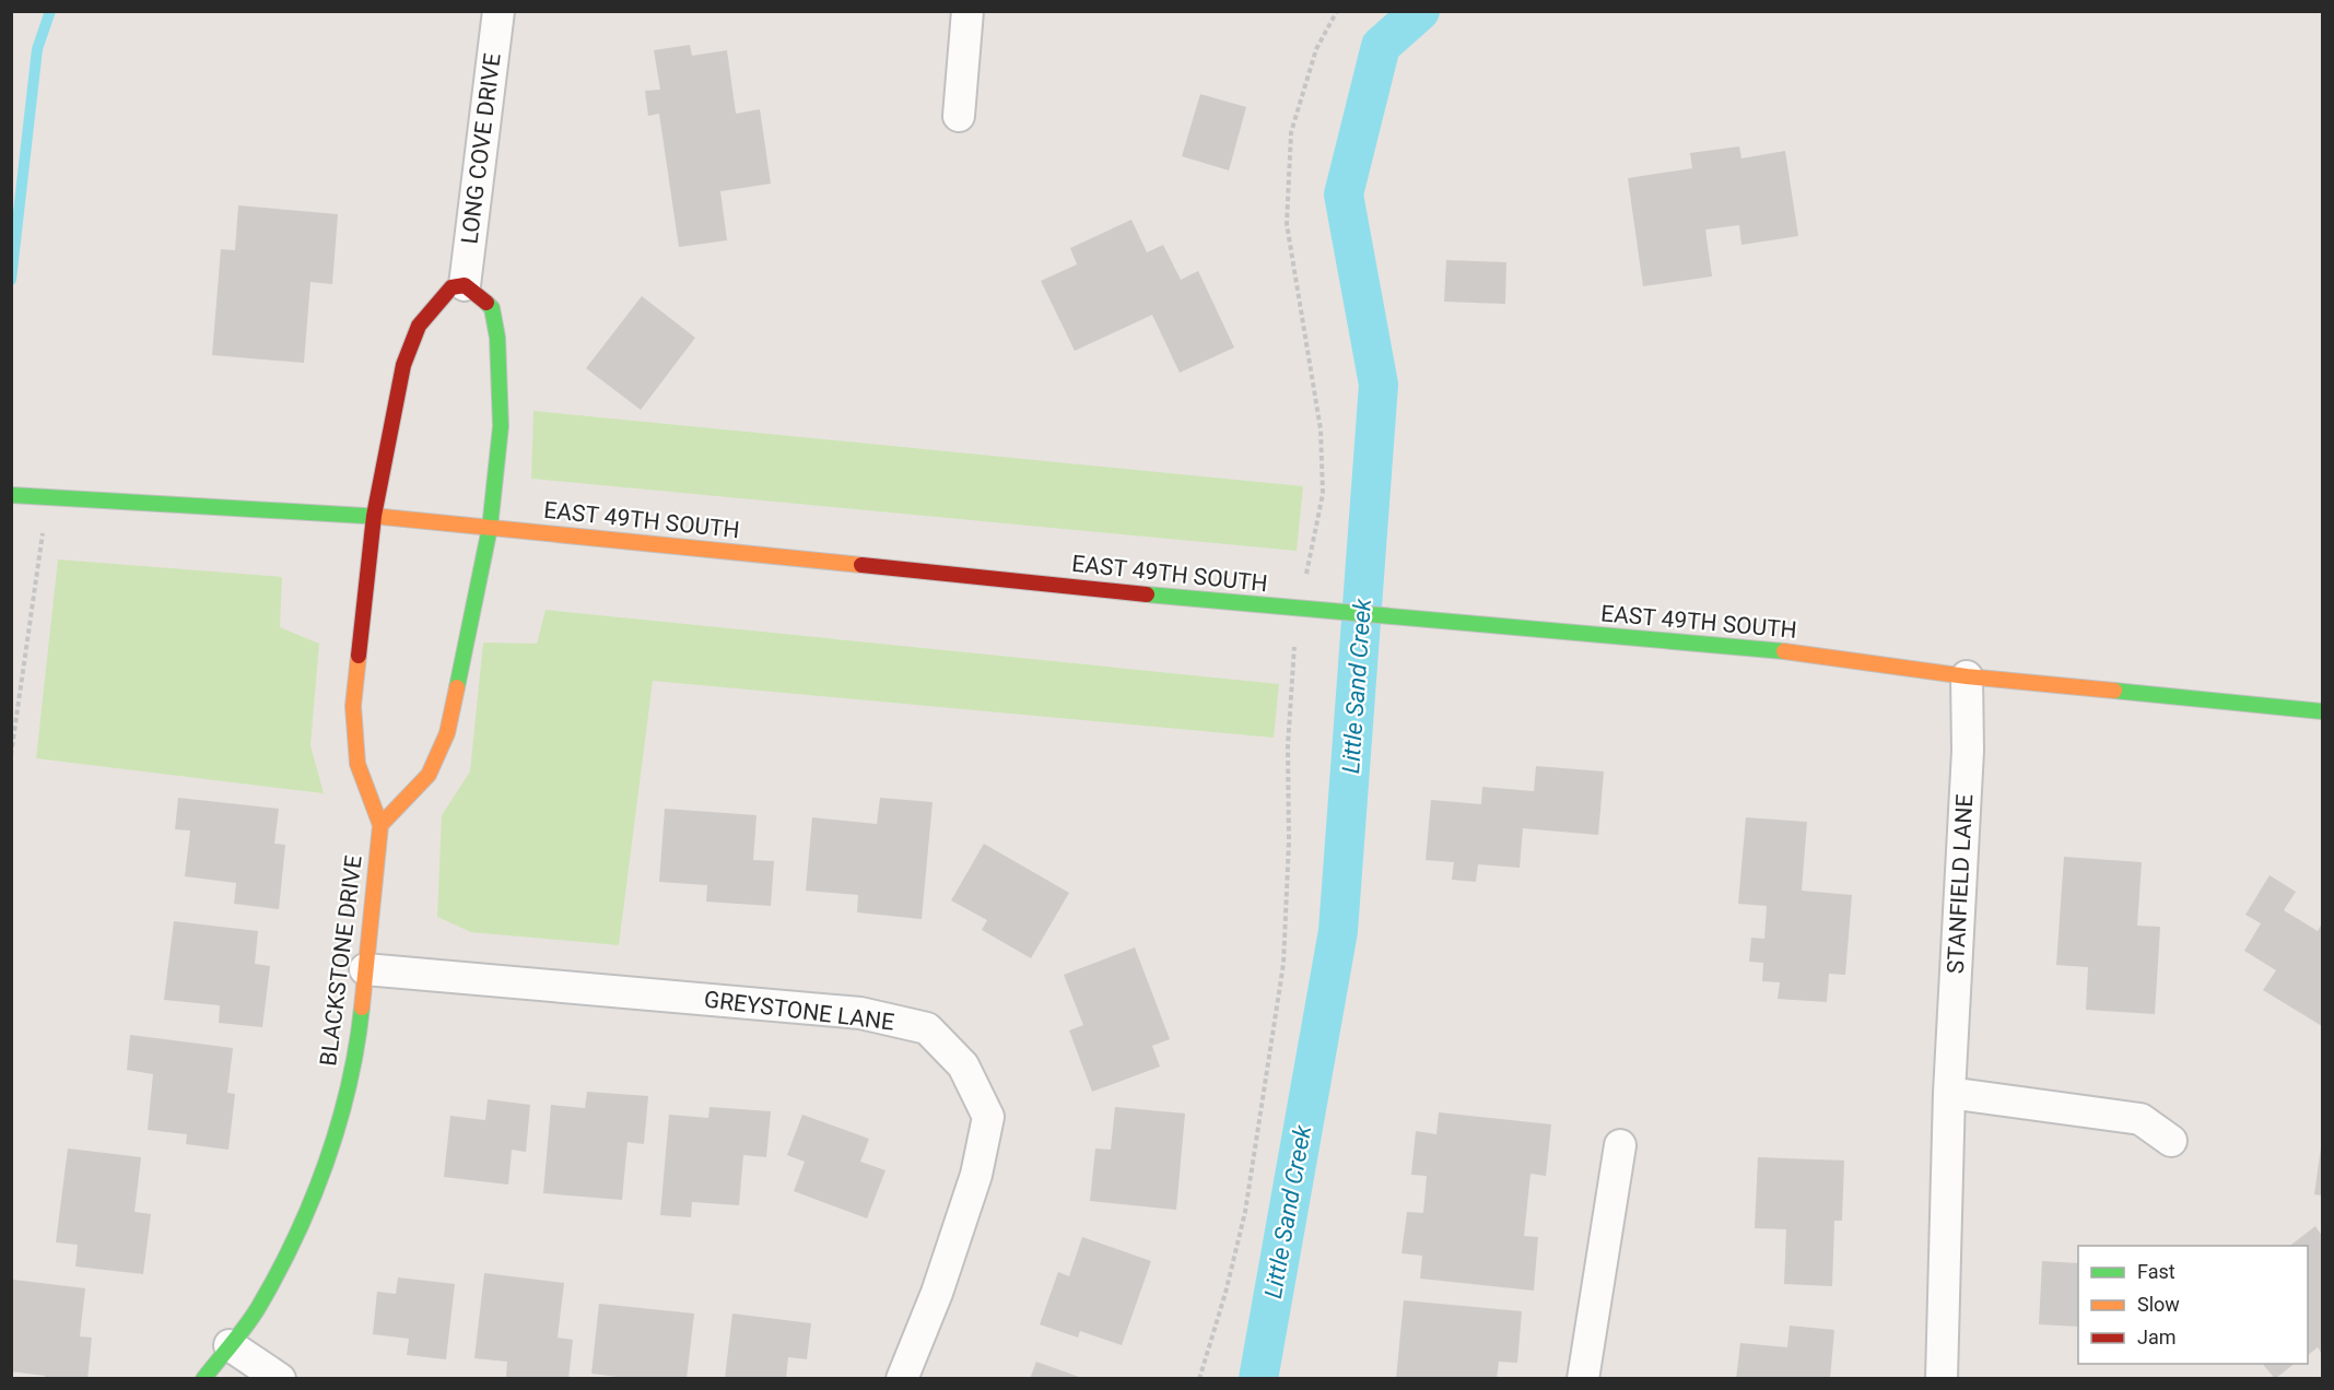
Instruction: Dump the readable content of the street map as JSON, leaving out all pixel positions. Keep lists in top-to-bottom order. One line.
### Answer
{"streets":{"street":["LONG COVE DRIVE","EAST 49TH SOUTH","STANFIELD LANE","BLACKSTONE DRIVE","GREYSTONE LANE"]},"crossings":[["EAST 49TH SOUTH","STANFIELD LANE"],["EAST 49TH SOUTH","BLACKSTONE DRIVE"],["BLACKSTONE DRIVE","GREYSTONE LANE"]],"water":["Little Sand Creek"],"legend":["Fast","Slow","Jam"]}
